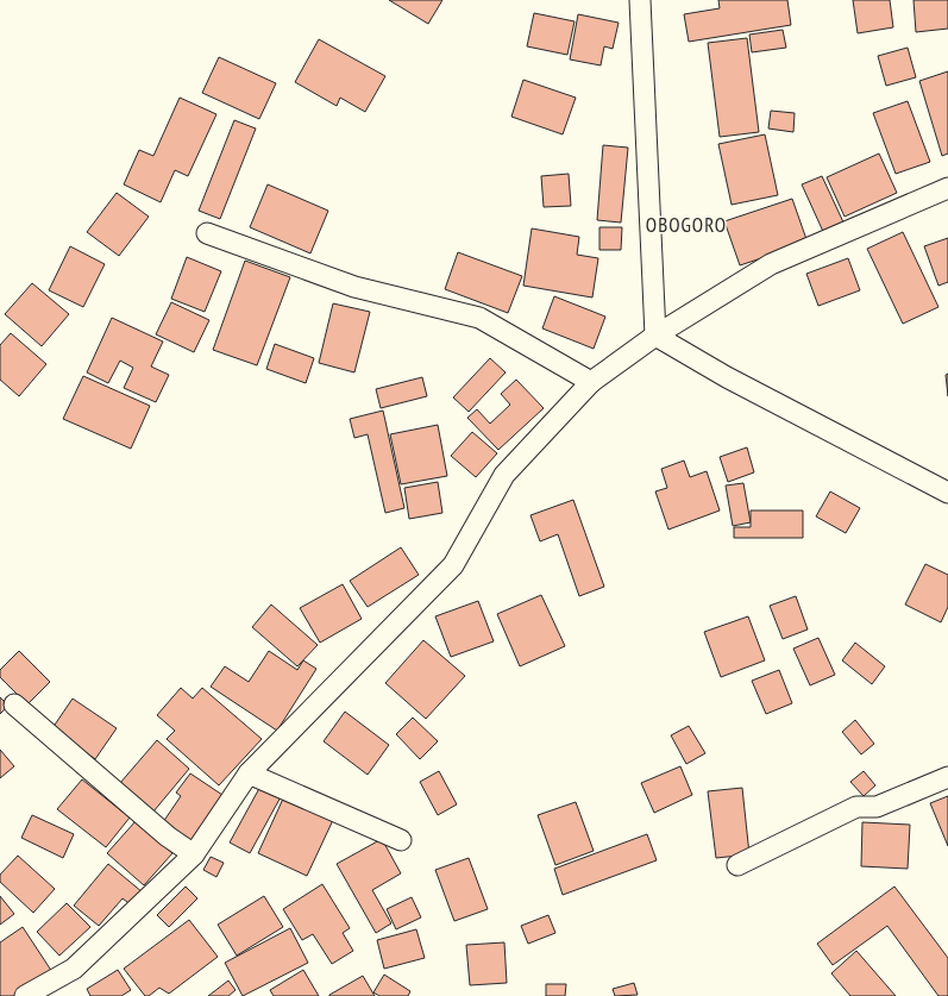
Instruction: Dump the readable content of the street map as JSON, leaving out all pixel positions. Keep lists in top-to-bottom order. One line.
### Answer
{"districts":["OBOGORO"]}
